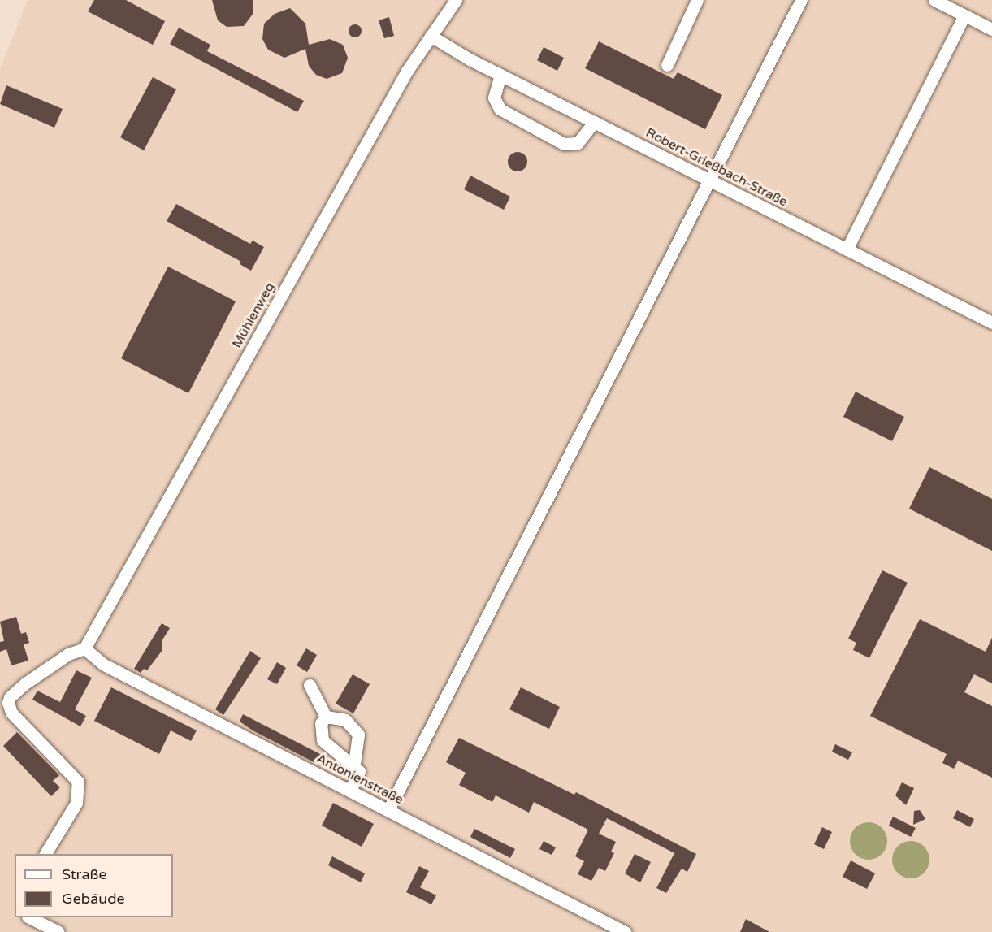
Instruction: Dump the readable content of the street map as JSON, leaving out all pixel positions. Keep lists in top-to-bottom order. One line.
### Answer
{"streets":{"street":["Robert-Grießbach-Straße","Mühlenweg","Antonienstraße"]},"crossings":[["Robert-Grießbach-Straße","Mühlenweg"],["Mühlenweg","Antonienstraße"]],"legend":["Straße","Gebäude"]}
